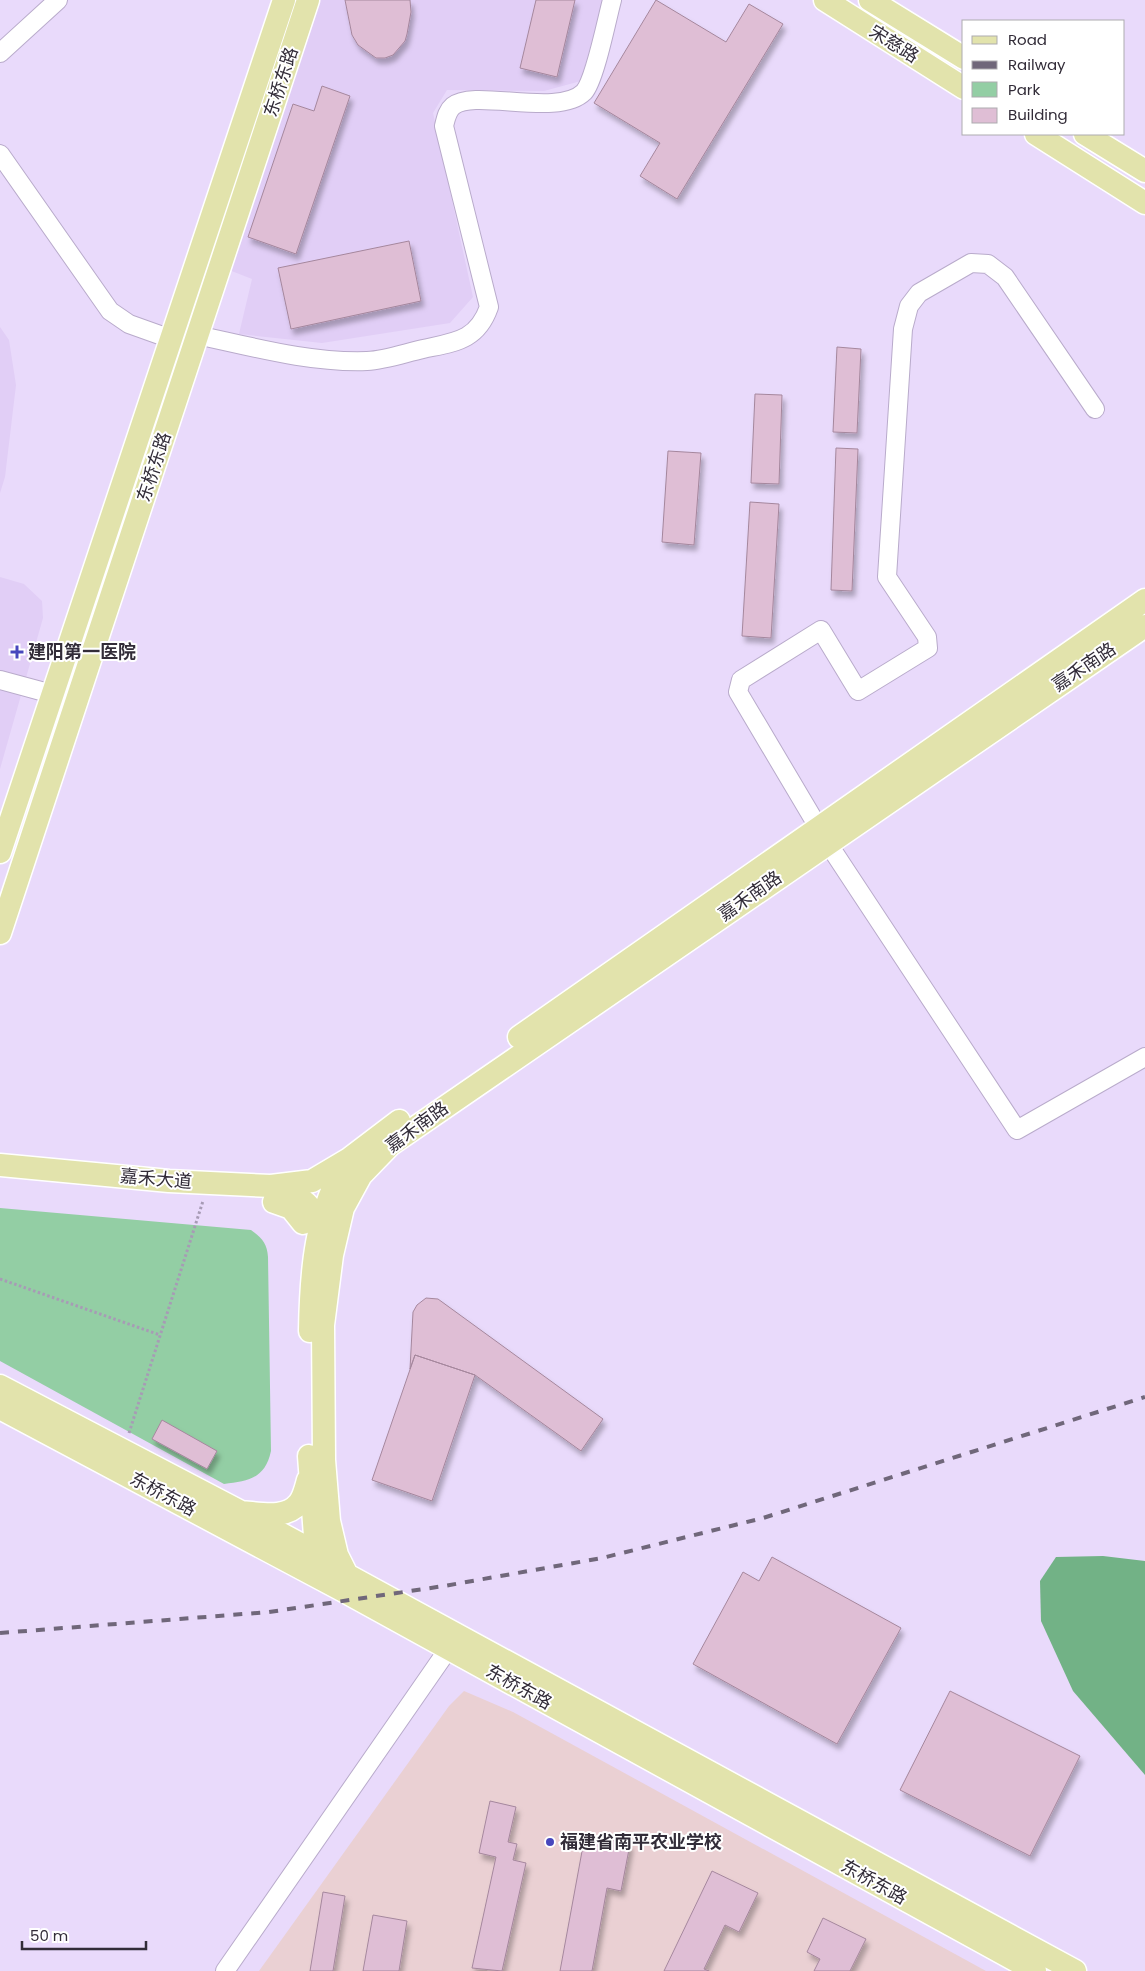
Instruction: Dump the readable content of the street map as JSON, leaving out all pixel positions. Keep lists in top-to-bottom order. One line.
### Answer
{"streets":{"main road":["宋慈路","东桥东路","嘉禾南路","嘉禾大道"]},"places":{"health":["建阳第一医院"],"other":["福建省南平农业学校"]},"legend":["Road","Railway","Park","Building"],"scale_bar":"50 m"}
